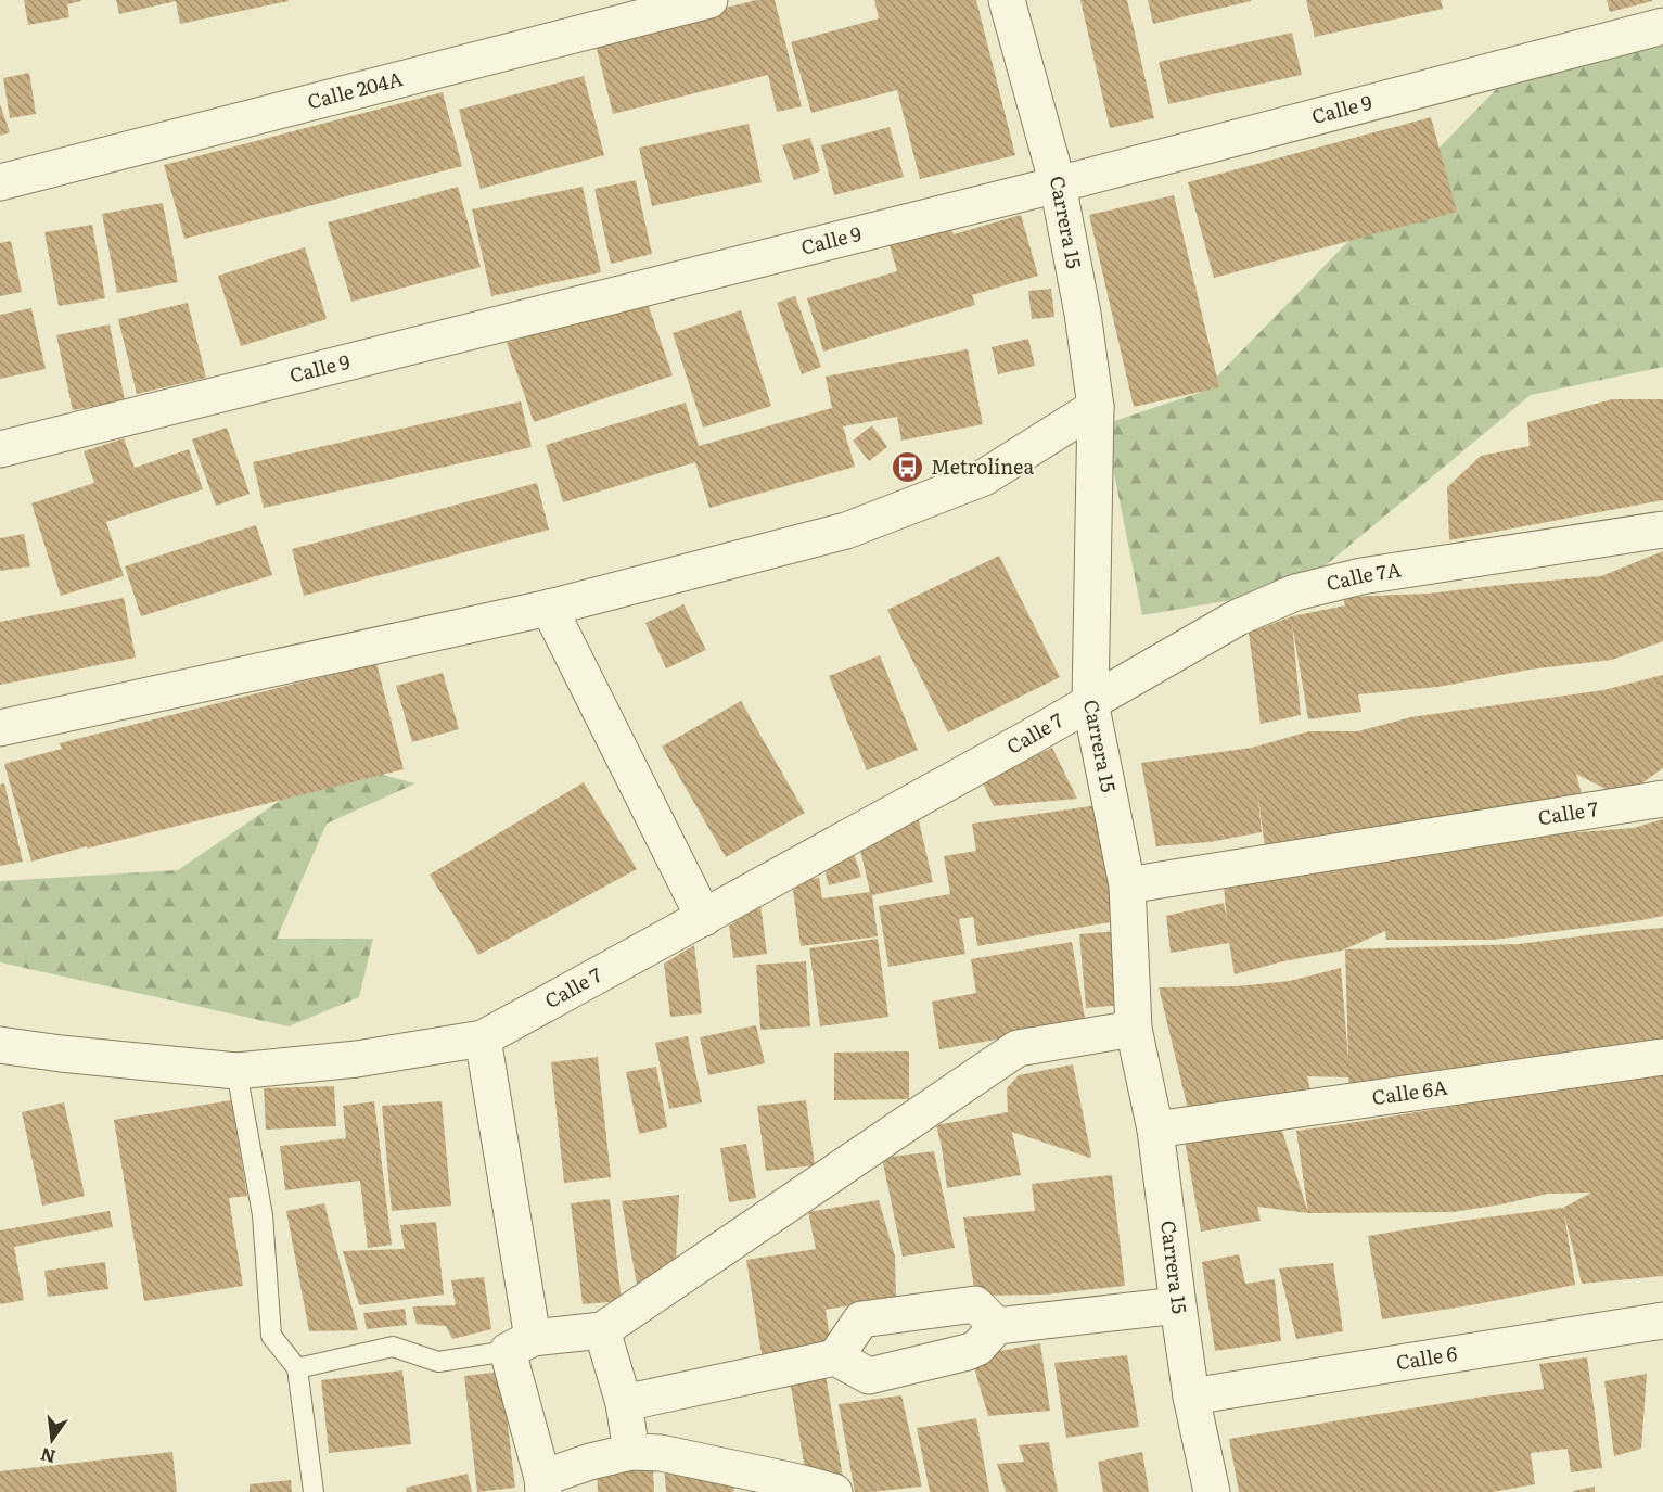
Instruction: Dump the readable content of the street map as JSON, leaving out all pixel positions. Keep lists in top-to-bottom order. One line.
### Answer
{"streets":{"street":["Calle 204A","Calle 9","Carrera 15","Calle 7A","Calle 7","Calle 6A","Calle 6"]},"crossings":[["Calle 9","Carrera 15"],["Carrera 15","Calle 7A"],["Carrera 15","Calle 7"],["Carrera 15","Calle 6A"],["Carrera 15","Calle 6"],["Calle 7A","Calle 7"]],"places":{"bus stop":["Metrolínea"]},"north":"bottom"}
